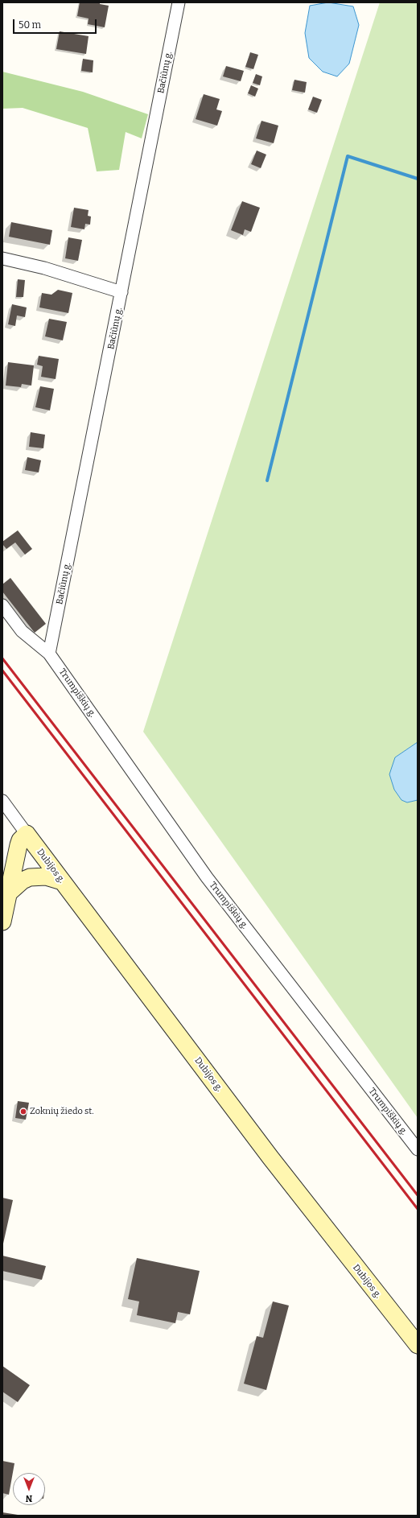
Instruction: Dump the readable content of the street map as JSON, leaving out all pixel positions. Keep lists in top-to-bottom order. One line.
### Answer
{"streets":{"main road":["Dubijos g."],"street":["Bačiūnų g.","Trumpiškių g."]},"crossings":[["Bačiūnų g.","Trumpiškių g."]],"places":["Zoknių žiedo st."],"scale_bar":"50 m","north":"bottom"}
